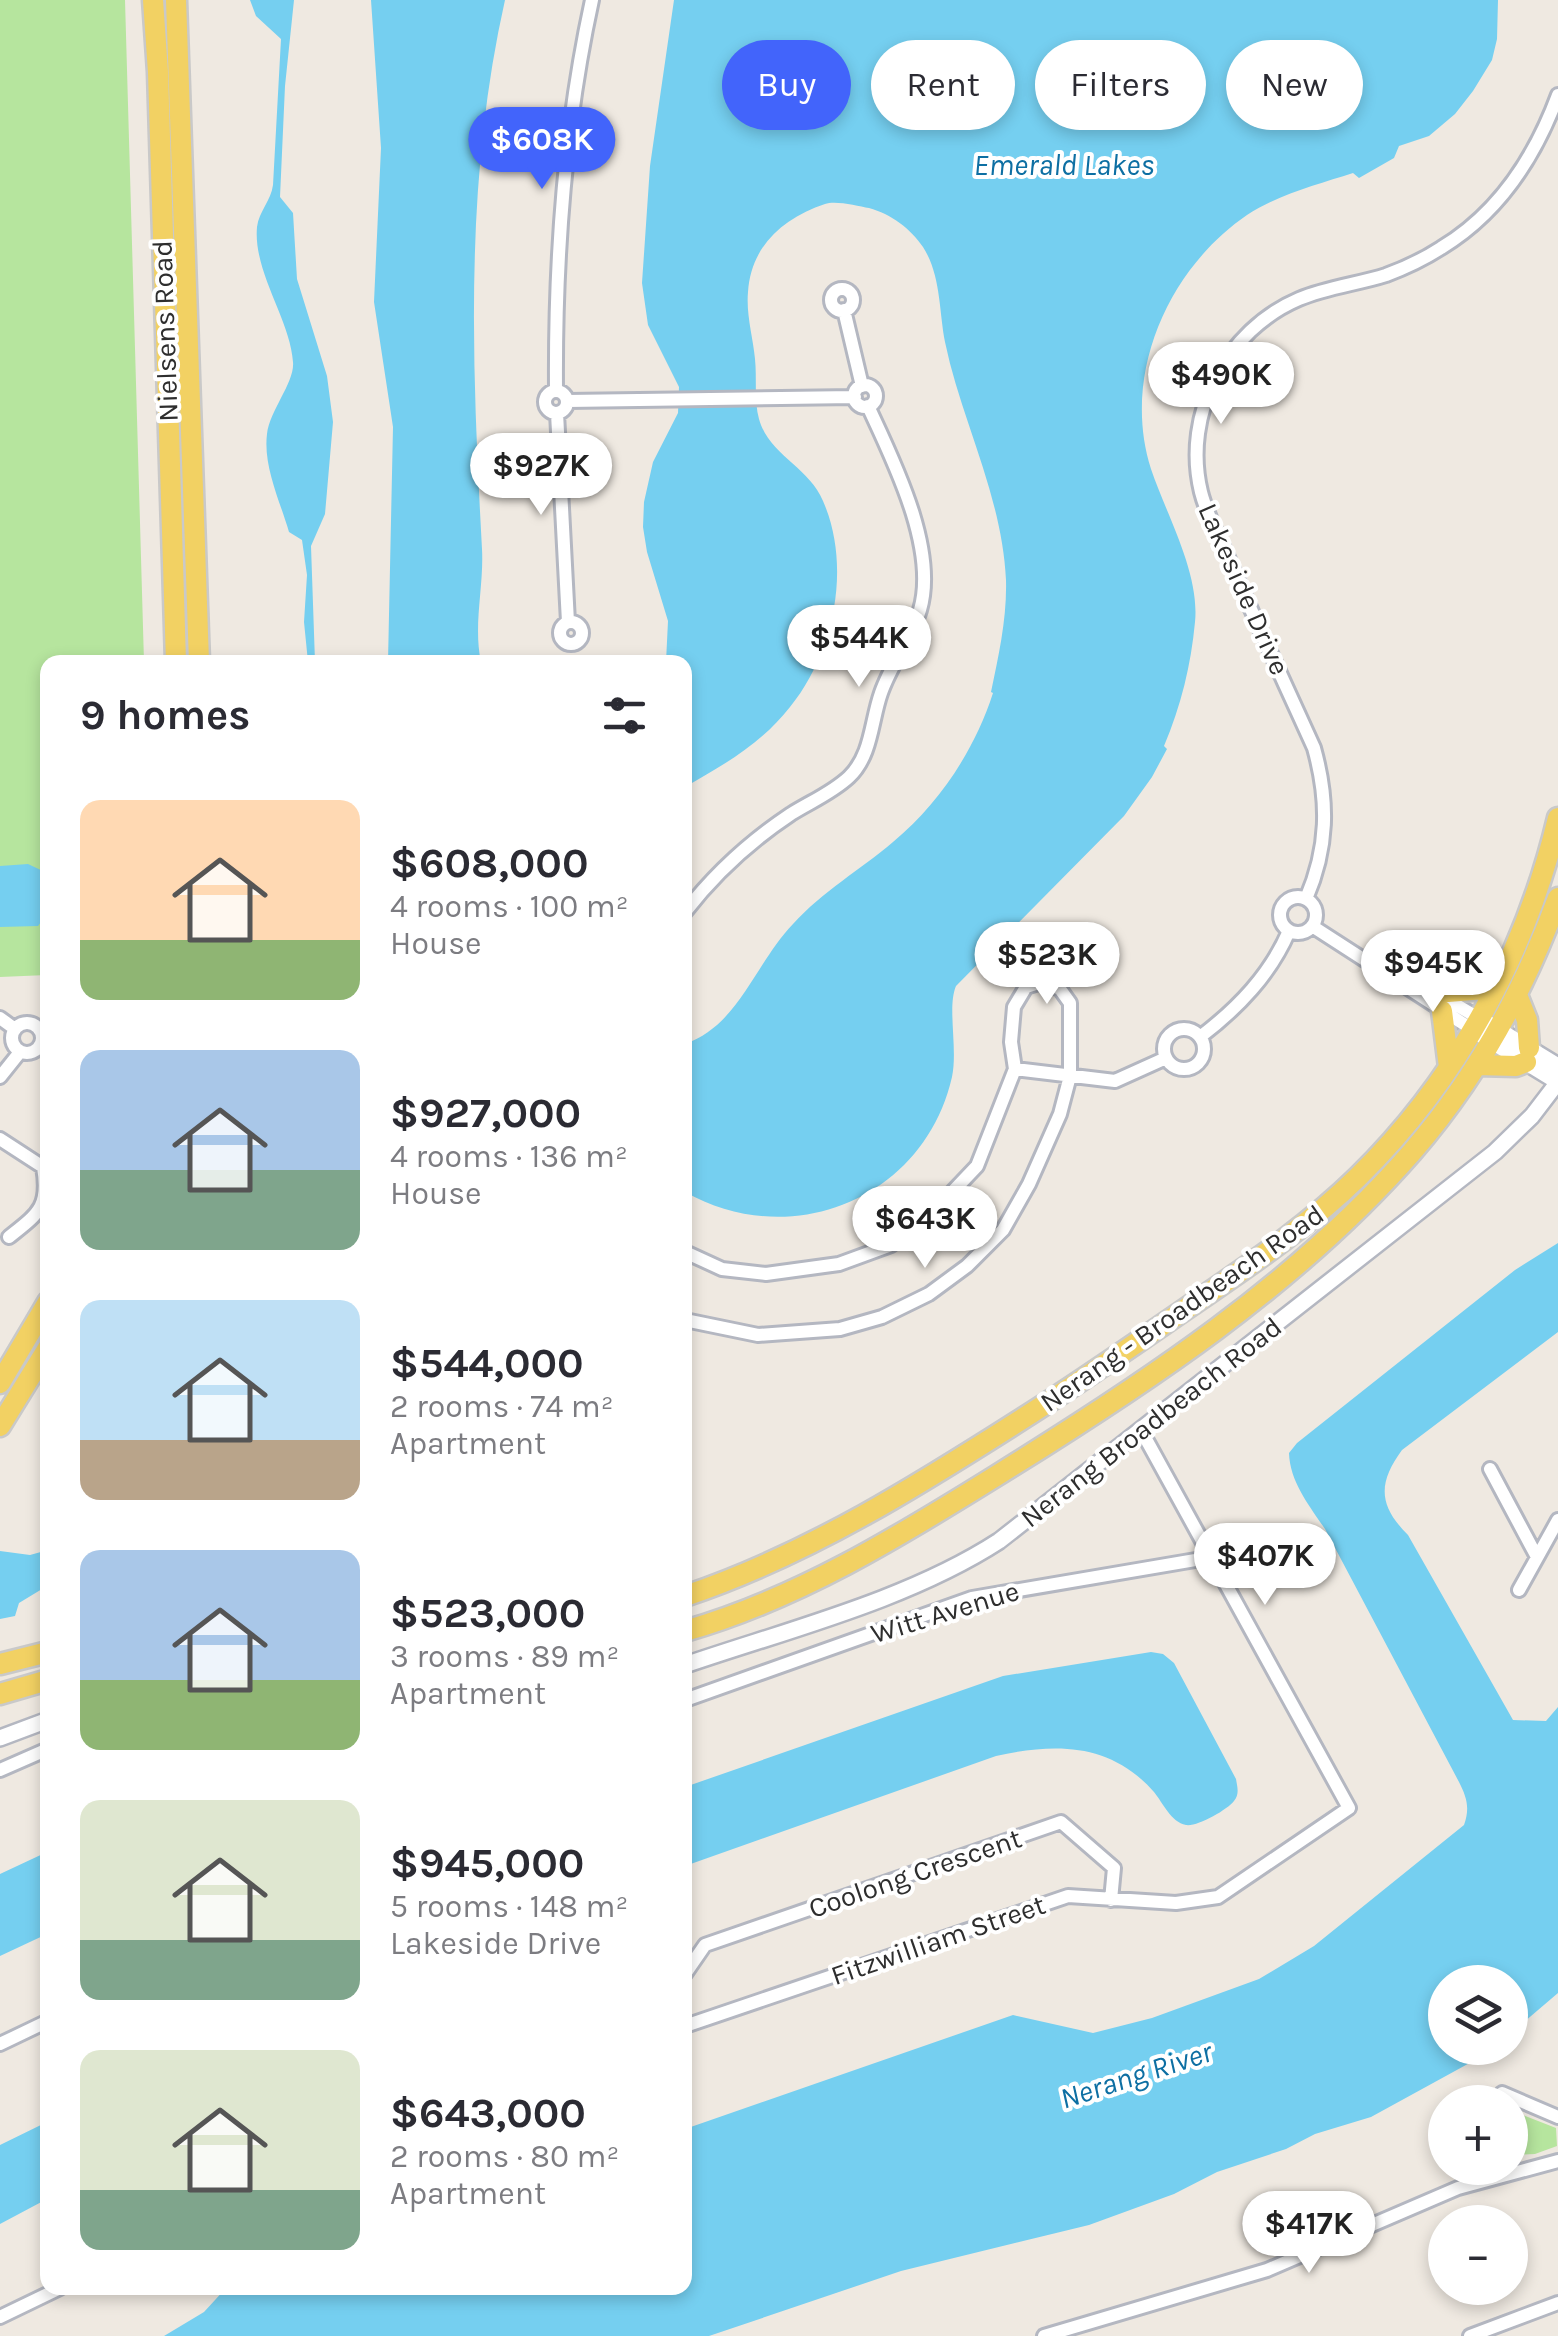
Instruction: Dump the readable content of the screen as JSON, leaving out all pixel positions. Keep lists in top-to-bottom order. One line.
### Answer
{"streets":{"main road":["Nielsens Road","Nerang - Broadbeach Road"],"street":["Lakeside Drive","Nerang Broadbeach Road","Witt Avenue","Coolong Crescent","Fitzwilliam Street"]},"crossings":[["Nerang - Broadbeach Road","Nerang Broadbeach Road"],["Witt Avenue","Fitzwilliam Street"],["Coolong Crescent","Fitzwilliam Street"]],"water":["Emerald Lakes","Nerang River"],"page":{"chip":["Buy","Rent","Filters","New"],"price":["$608K","$490K","$927K","$544K","$523K","$945K","$643K","$407K","$417K"],"heading":"9 homes","list":[{"name":"$608,000","note":"4 rooms · 100 m² · House"},{"name":"$927,000","note":"4 rooms · 136 m² · House"},{"name":"$544,000","note":"2 rooms · 74 m² · Apartment"},{"name":"$523,000","note":"3 rooms · 89 m² · Apartment"},{"name":"$945,000","note":"5 rooms · 148 m² · Lakeside Drive"},{"name":"$643,000","note":"2 rooms · 80 m² · Apartment"}],"map_buttons":["+","−"]}}
